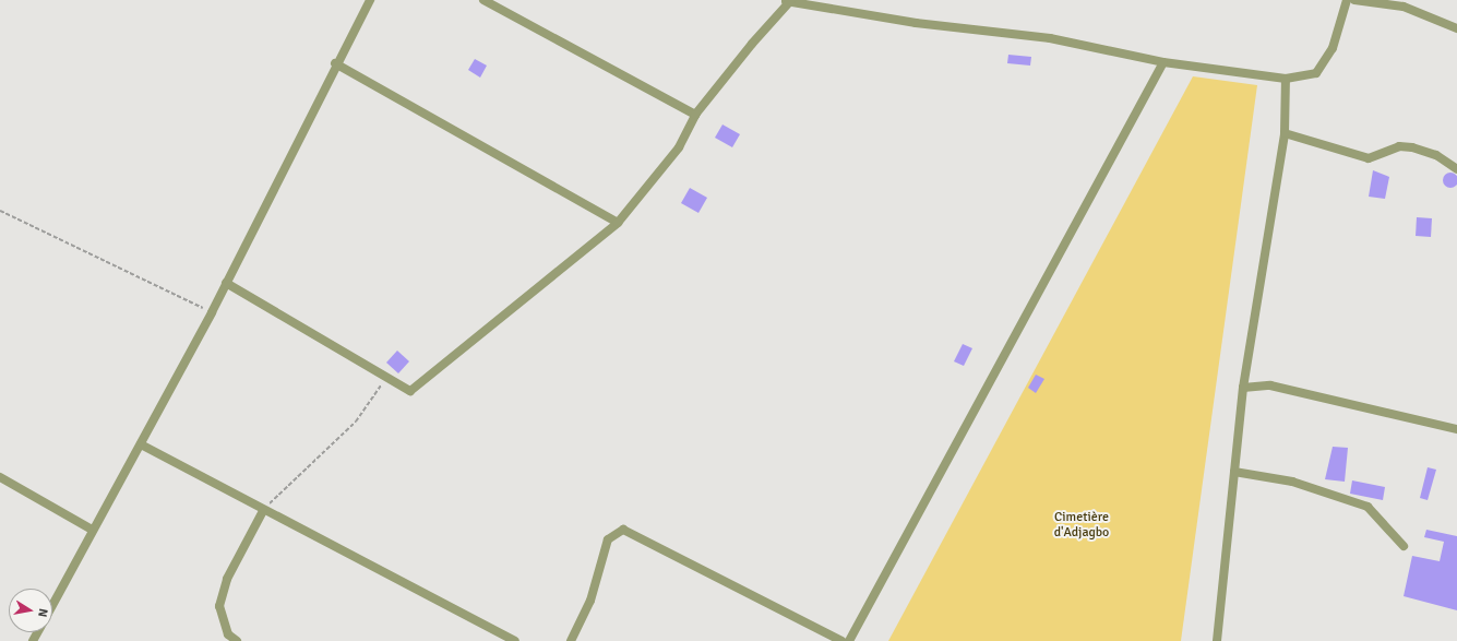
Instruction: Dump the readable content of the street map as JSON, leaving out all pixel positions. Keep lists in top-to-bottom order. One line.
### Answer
{"parks":["Cimetière d'Adjagbo"],"north":"right"}
